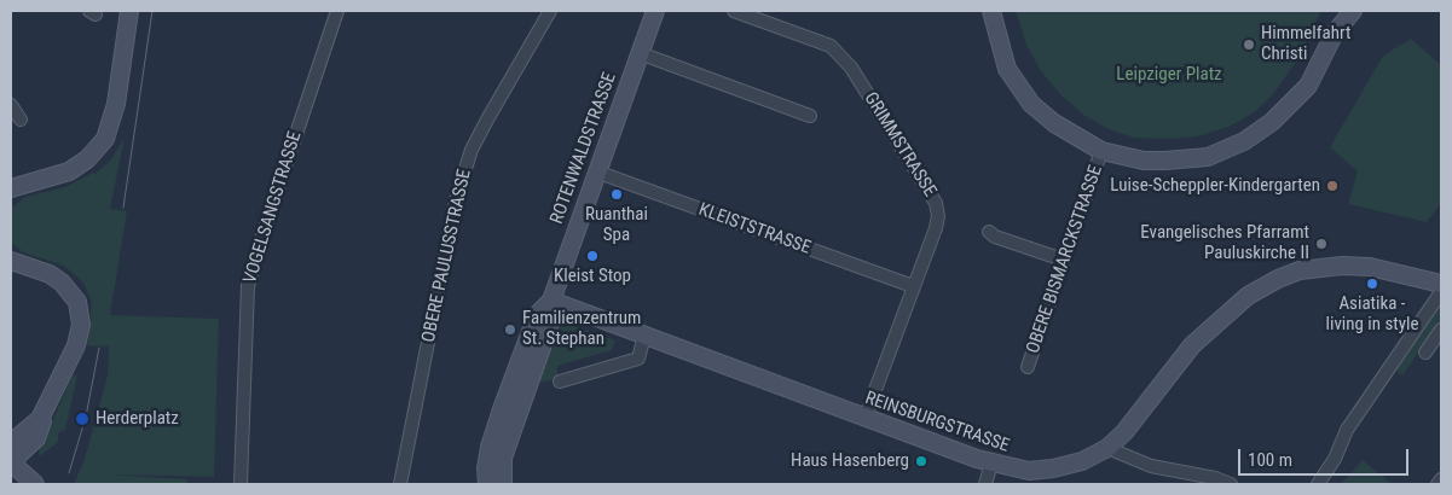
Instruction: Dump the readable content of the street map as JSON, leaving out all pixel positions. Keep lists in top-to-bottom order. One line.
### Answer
{"streets":{"street":["GRIMMSTRASSE","ROTENWALDSTRASSE","VOGELSANGSTRASSE","KLEISTSTRASSE","OBERE PAULUSSTRASSE","OBERE BISMARCKSTRASSE","REINSBURGSTRASSE"]},"crossings":[["GRIMMSTRASSE","KLEISTSTRASSE"],["GRIMMSTRASSE","REINSBURGSTRASSE"],["ROTENWALDSTRASSE","KLEISTSTRASSE"],["ROTENWALDSTRASSE","REINSBURGSTRASSE"]],"parks":["Leipziger Platz"],"places":["Himmelfahrt Christi","Luise-Scheppler-Kindergarten","Ruanthai Spa","Evangelisches Pfarramt Pauluskirche II","Kleist Stop","Asiatika - living in style","Familienzentrum St. Stephan","Herderplatz","Haus Hasenberg"],"scale_bar":"100 m"}
